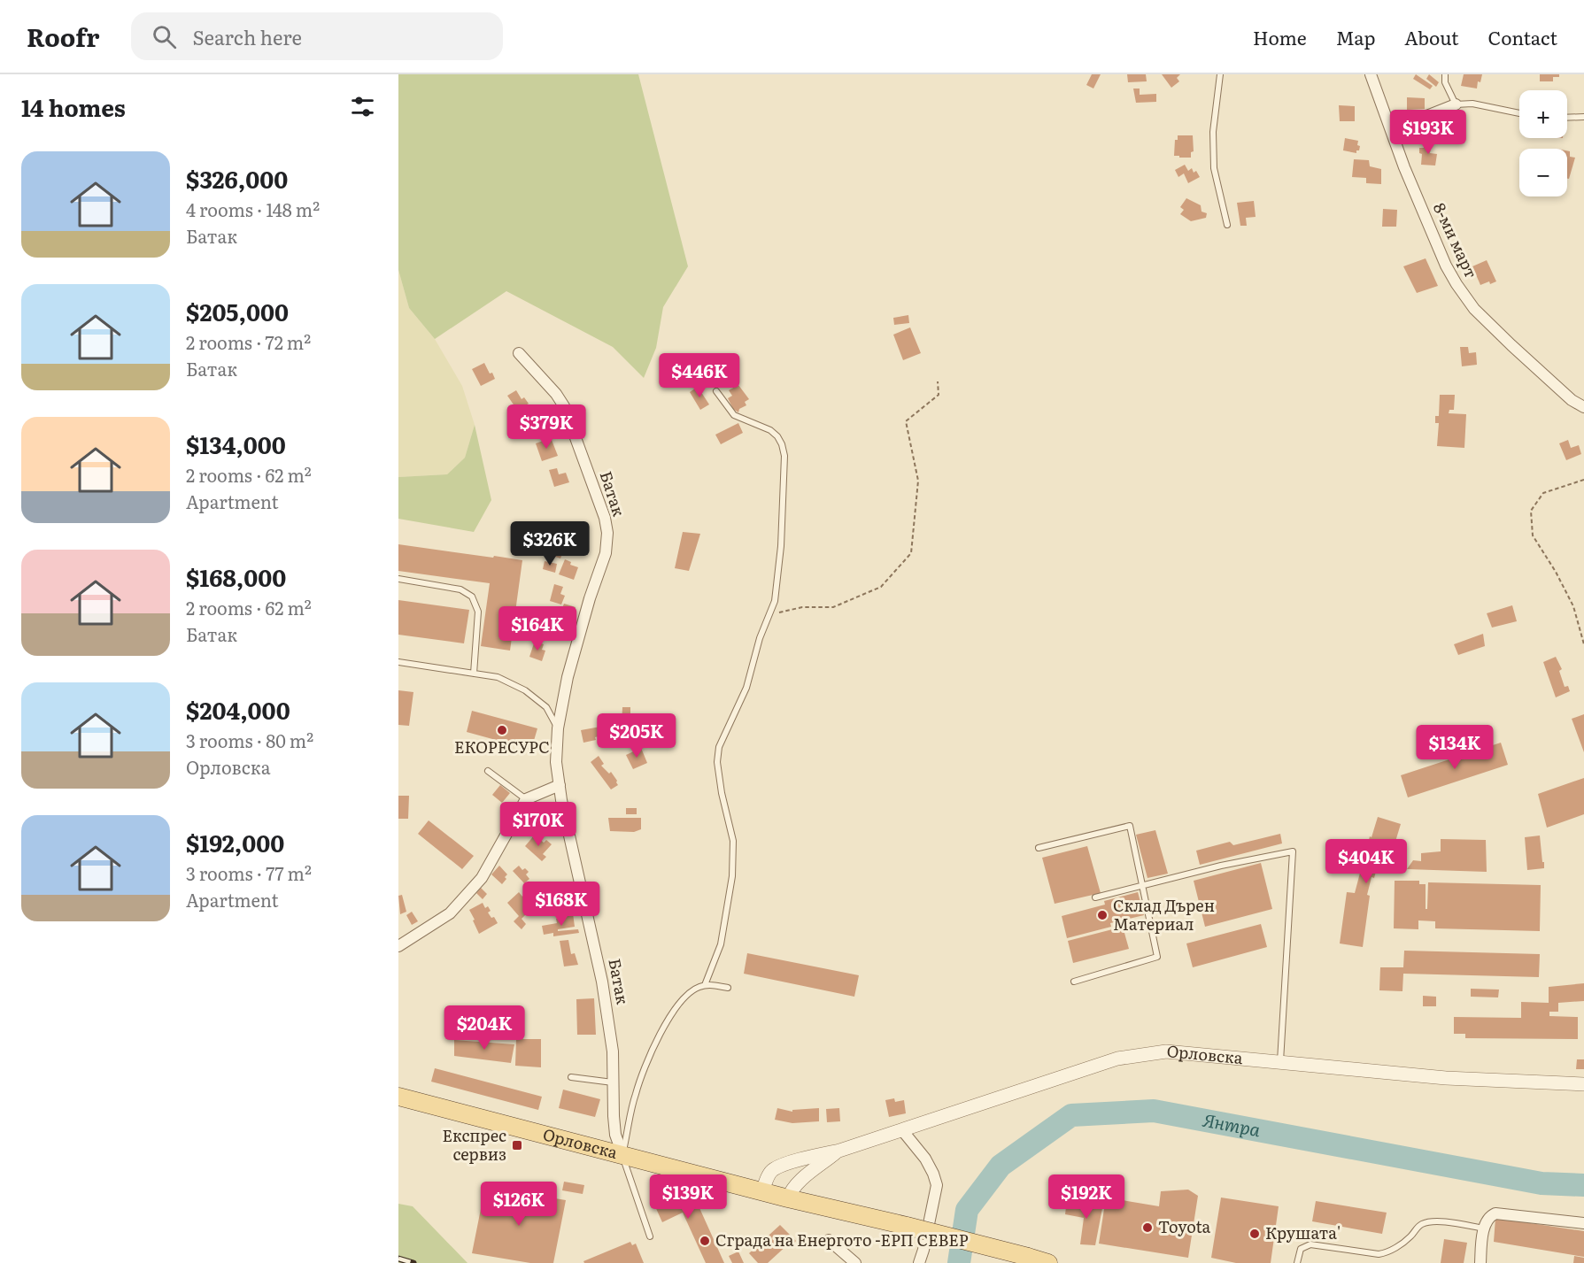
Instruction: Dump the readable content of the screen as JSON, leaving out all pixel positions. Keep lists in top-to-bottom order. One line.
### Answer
{"streets":{"main road":["Орловска"],"street":["8-ми март","Батак"]},"crossings":[["Батак","Орловска"]],"water":["Янтра"],"places":{"other":["ЕКОРЕСУРС","Склад Дърен Материал","Toyota","Крушата'","Сграда на Енергото -ЕРП СЕВЕР"],"transit":["Експрес сервиз"]},"page":{"header":"Roofr","search":"Search here","nav":["Home","Map","About","Contact"],"heading":"14 homes","map_buttons":["+","−"],"price":["$193K","$446K","$379K","$326K","$164K","$205K","$134K","$170K","$404K","$168K","$204K","$139K","$192K","$126K"],"list":[{"name":"$326,000","note":"4 rooms · 148 m² · Батак"},{"name":"$205,000","note":"2 rooms · 72 m² · Батак"},{"name":"$134,000","note":"2 rooms · 62 m² · Apartment"},{"name":"$168,000","note":"2 rooms · 62 m² · Батак"},{"name":"$204,000","note":"3 rooms · 80 m² · Орловска"},{"name":"$192,000","note":"3 rooms · 77 m² · Apartment"}]}}
